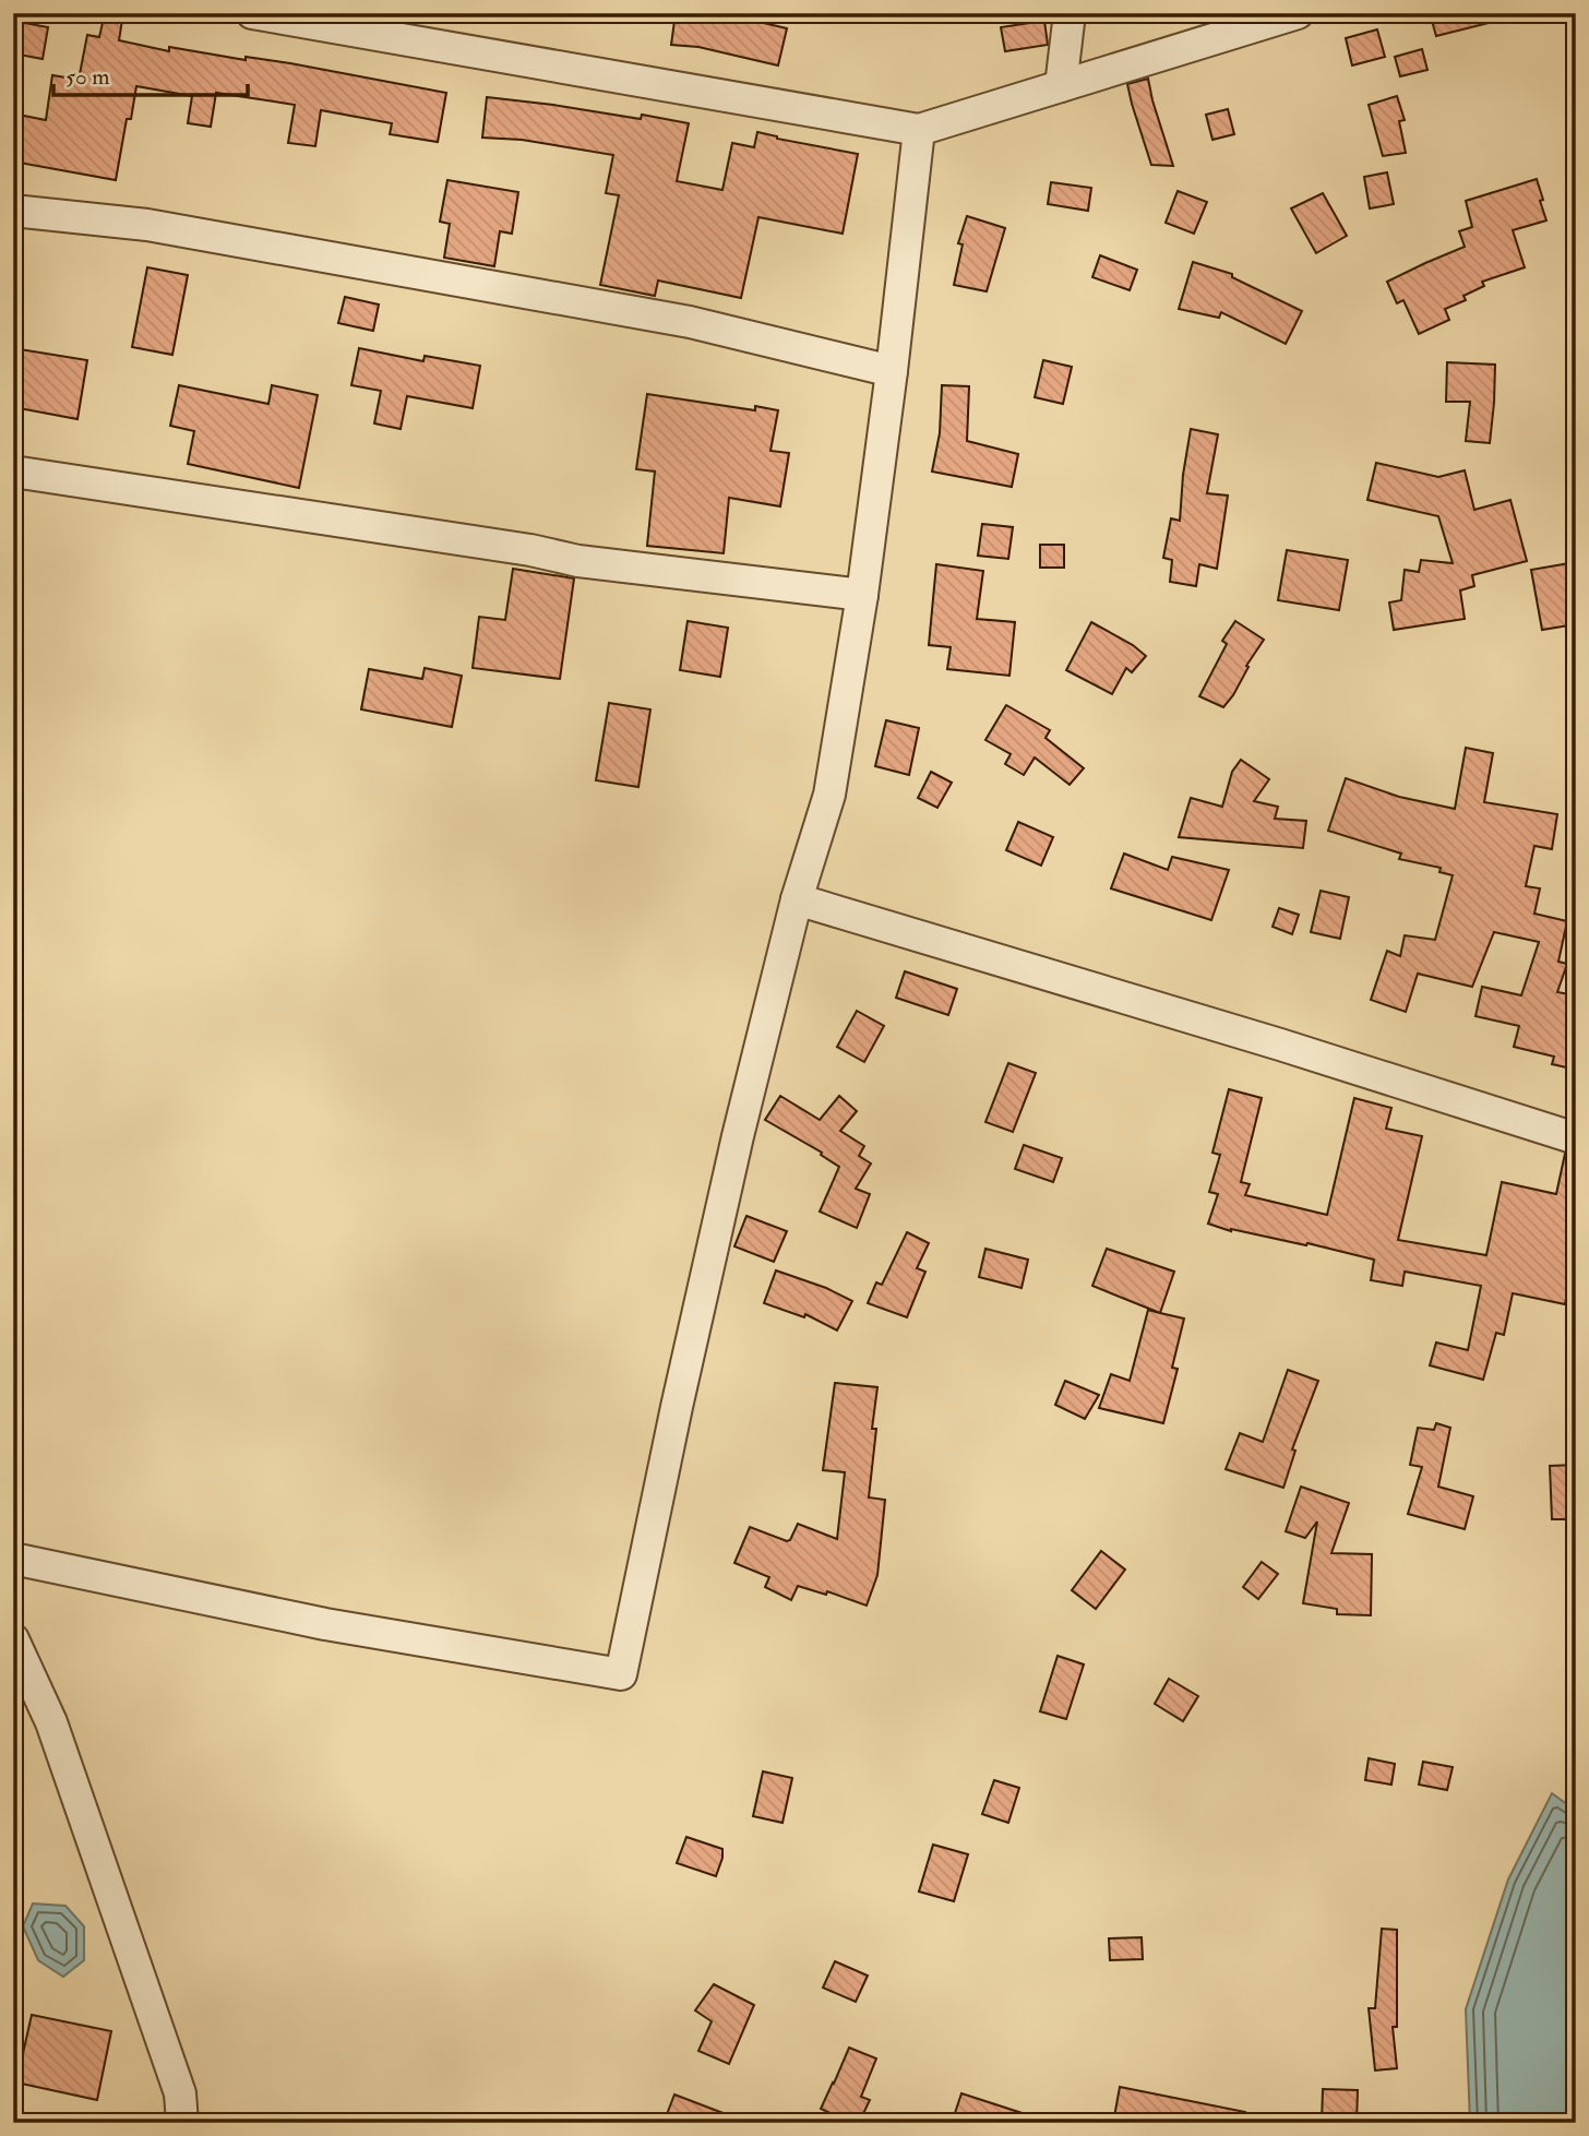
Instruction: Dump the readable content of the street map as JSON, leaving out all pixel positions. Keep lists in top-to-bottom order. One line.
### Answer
{"scale_bar":"50 m"}
